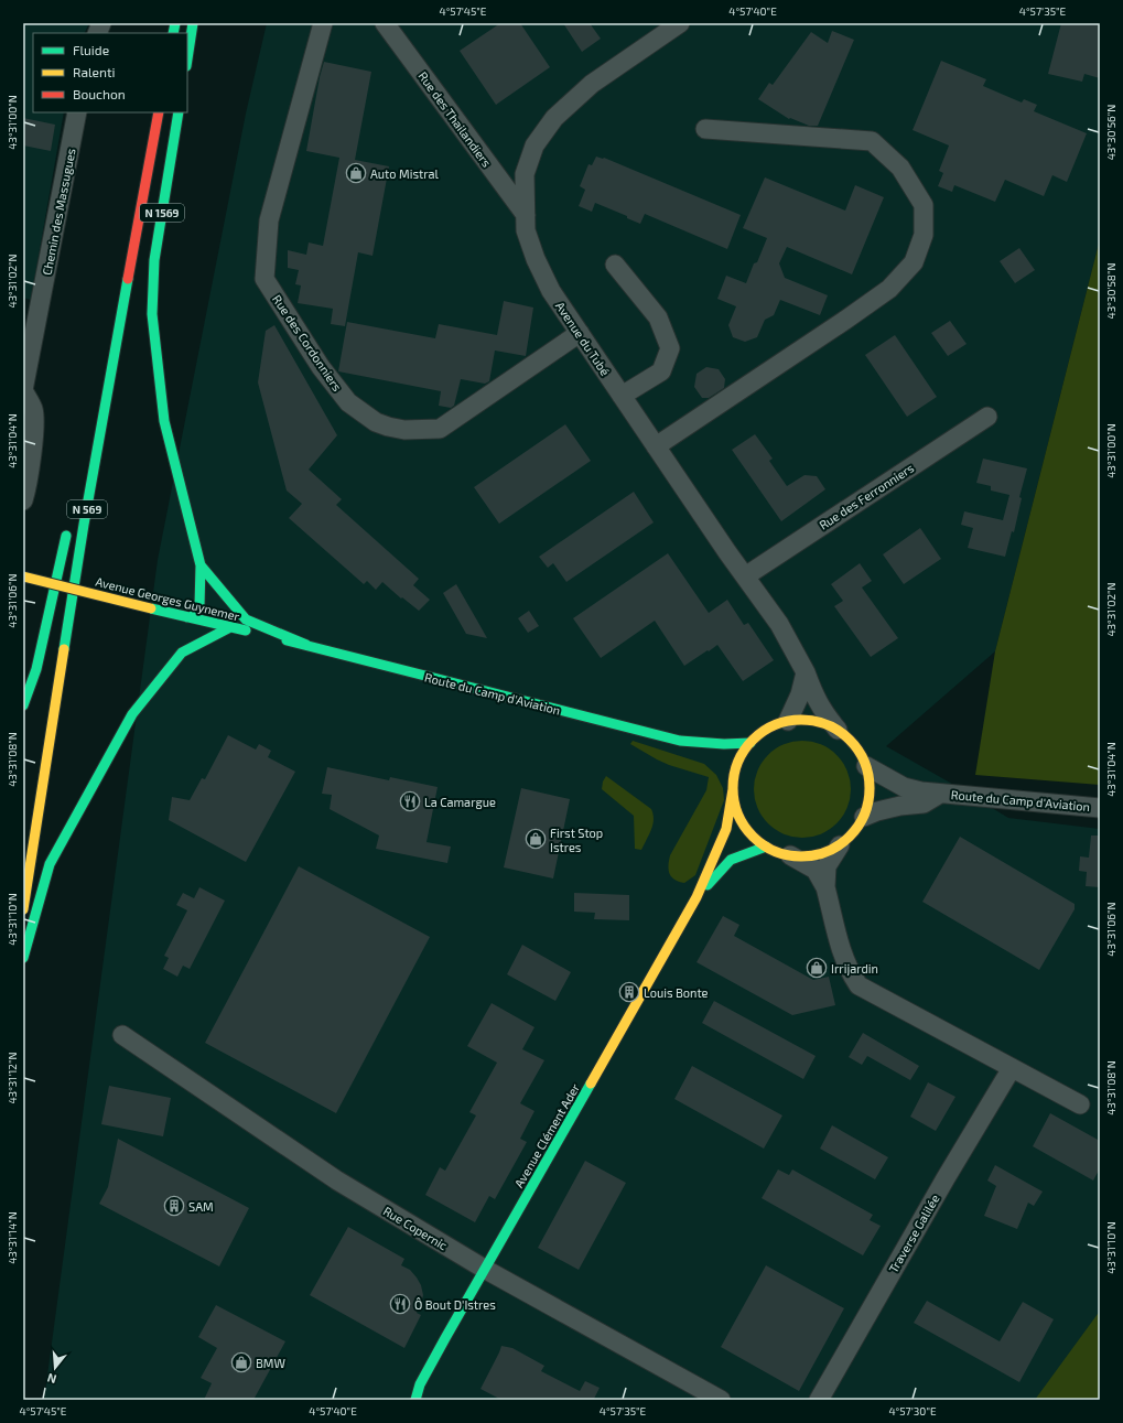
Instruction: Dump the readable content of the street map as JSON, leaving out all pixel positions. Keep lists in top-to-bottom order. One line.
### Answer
{"streets":{"main road":["N 1569","N 569","Avenue Georges Guynemer","Route du Camp d'Aviation","Avenue Clément Ader"],"street":["Rue des Thailandiers","Chemin des Massugues","Avenue du Tubé","Rue des Cordonniers","Rue des Ferronniers","Rue Copernic","Traverse Galilée"]},"crossings":[["Rue des Thailandiers","Avenue du Tubé"],["Avenue du Tubé","Rue des Cordonniers"],["Avenue du Tubé","Rue des Ferronniers"],["Avenue du Tubé","Route du Camp d'Aviation"],["Avenue du Tubé","Avenue Clément Ader"],["Avenue Georges Guynemer","Route du Camp d'Aviation"],["Route du Camp d'Aviation","Avenue Clément Ader"],["Avenue Clément Ader","Rue Copernic"]],"places":{"shop":["Auto Mistral","First Stop Istres","Irrijardin","BMW"],"restaurant":["La Camargue","Ô Bout D'Istres"],"building":["Louis Bonte","SAM"]},"legend":["Fluide","Ralenti","Bouchon"],"north":"bottom","coordinates":["4°57'45\"E","4°57'40\"E","4°57'35\"E","43°31'00\"N","43°30'56\"N","43°31'02\"N","43°30'58\"N","43°31'04\"N","43°31'06\"N","43°31'08\"N","43°31'10\"N","43°31'12\"N","43°31'14\"N","4°57'30\"E"]}
